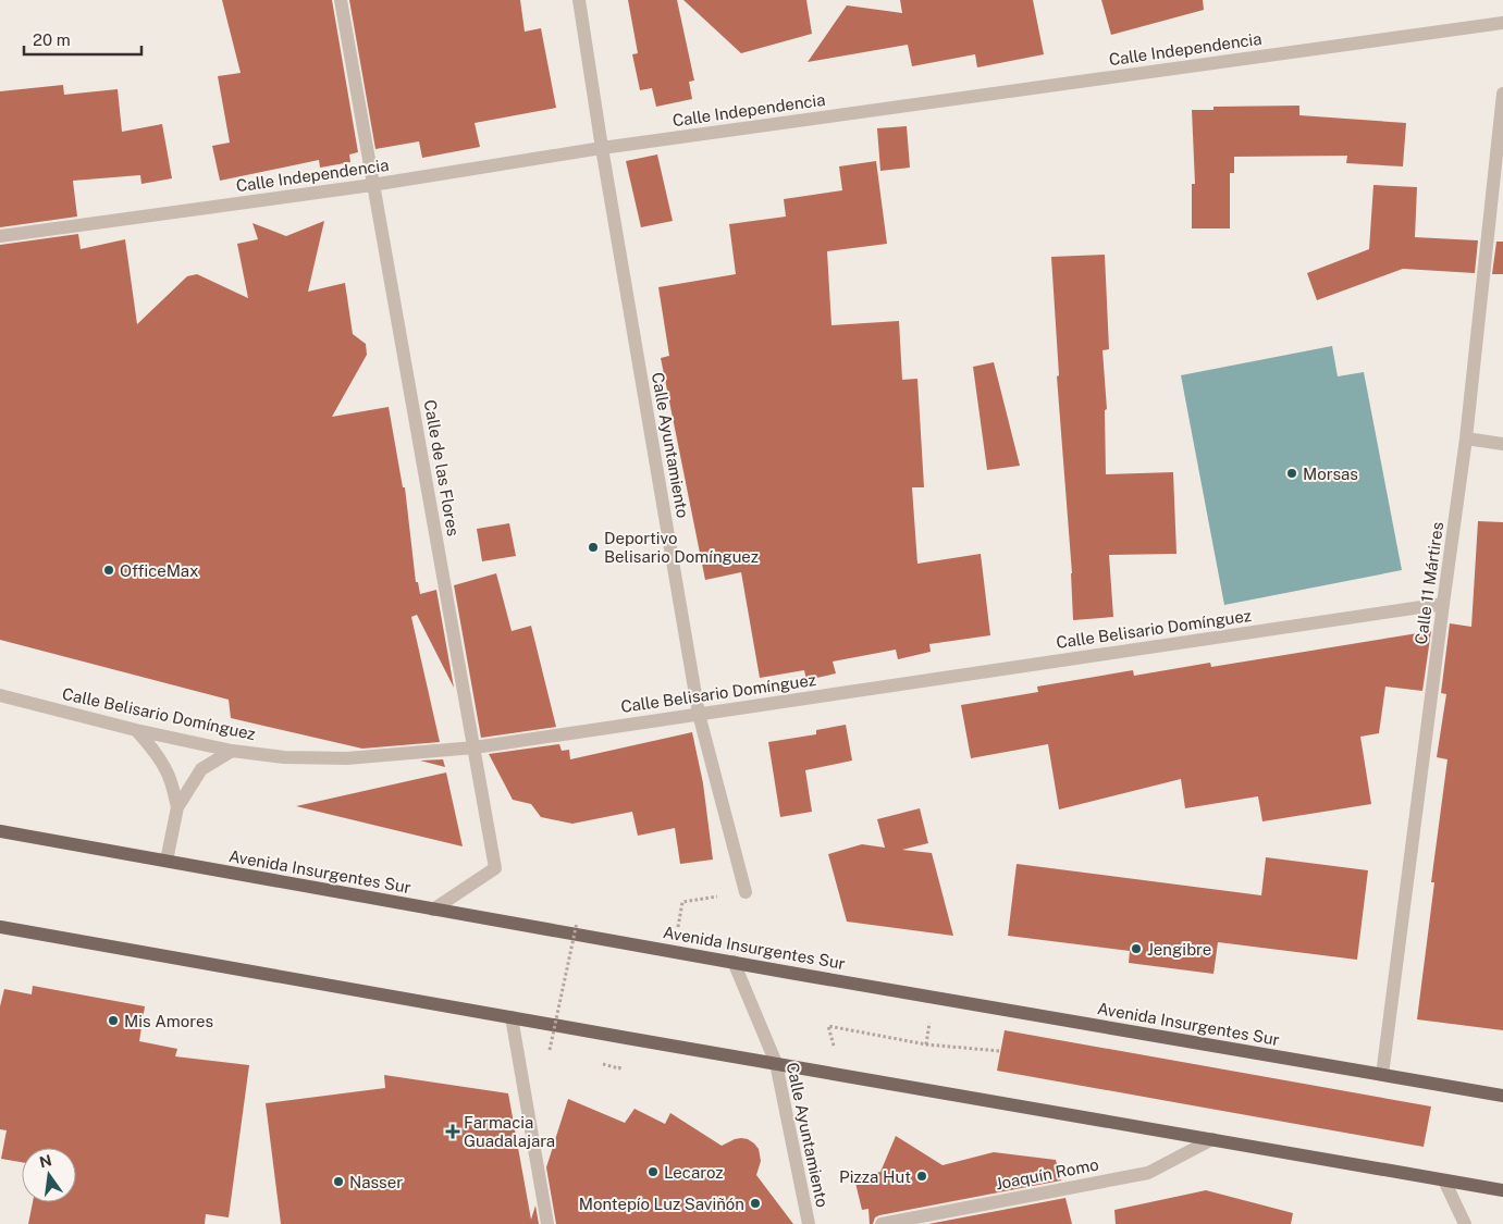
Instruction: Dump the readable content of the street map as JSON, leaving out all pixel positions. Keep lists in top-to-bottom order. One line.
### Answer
{"streets":{"main road":["Avenida Insurgentes Sur"],"street":["Calle Independencia","Calle Ayuntamiento","Calle de las Flores","Calle 11 Mártires","Calle Belisario Domínguez","Joaquín Romo"]},"crossings":[["Calle Independencia","Calle Ayuntamiento"],["Calle Independencia","Calle de las Flores"],["Calle Ayuntamiento","Calle Belisario Domínguez"],["Calle Ayuntamiento","Avenida Insurgentes Sur"],["Calle de las Flores","Calle Belisario Domínguez"],["Calle de las Flores","Avenida Insurgentes Sur"],["Calle 11 Mártires","Calle Belisario Domínguez"],["Calle 11 Mártires","Avenida Insurgentes Sur"]],"places":{"other":["Morsas","Deportivo Belisario Domínguez","OfficeMax","Jengibre","Mis Amores","Lecaroz","Pizza Hut","Nasser","Montepío Luz Saviñón"],"health":["Farmacia Guadalajara"]},"scale_bar":"20 m","north":"top"}
